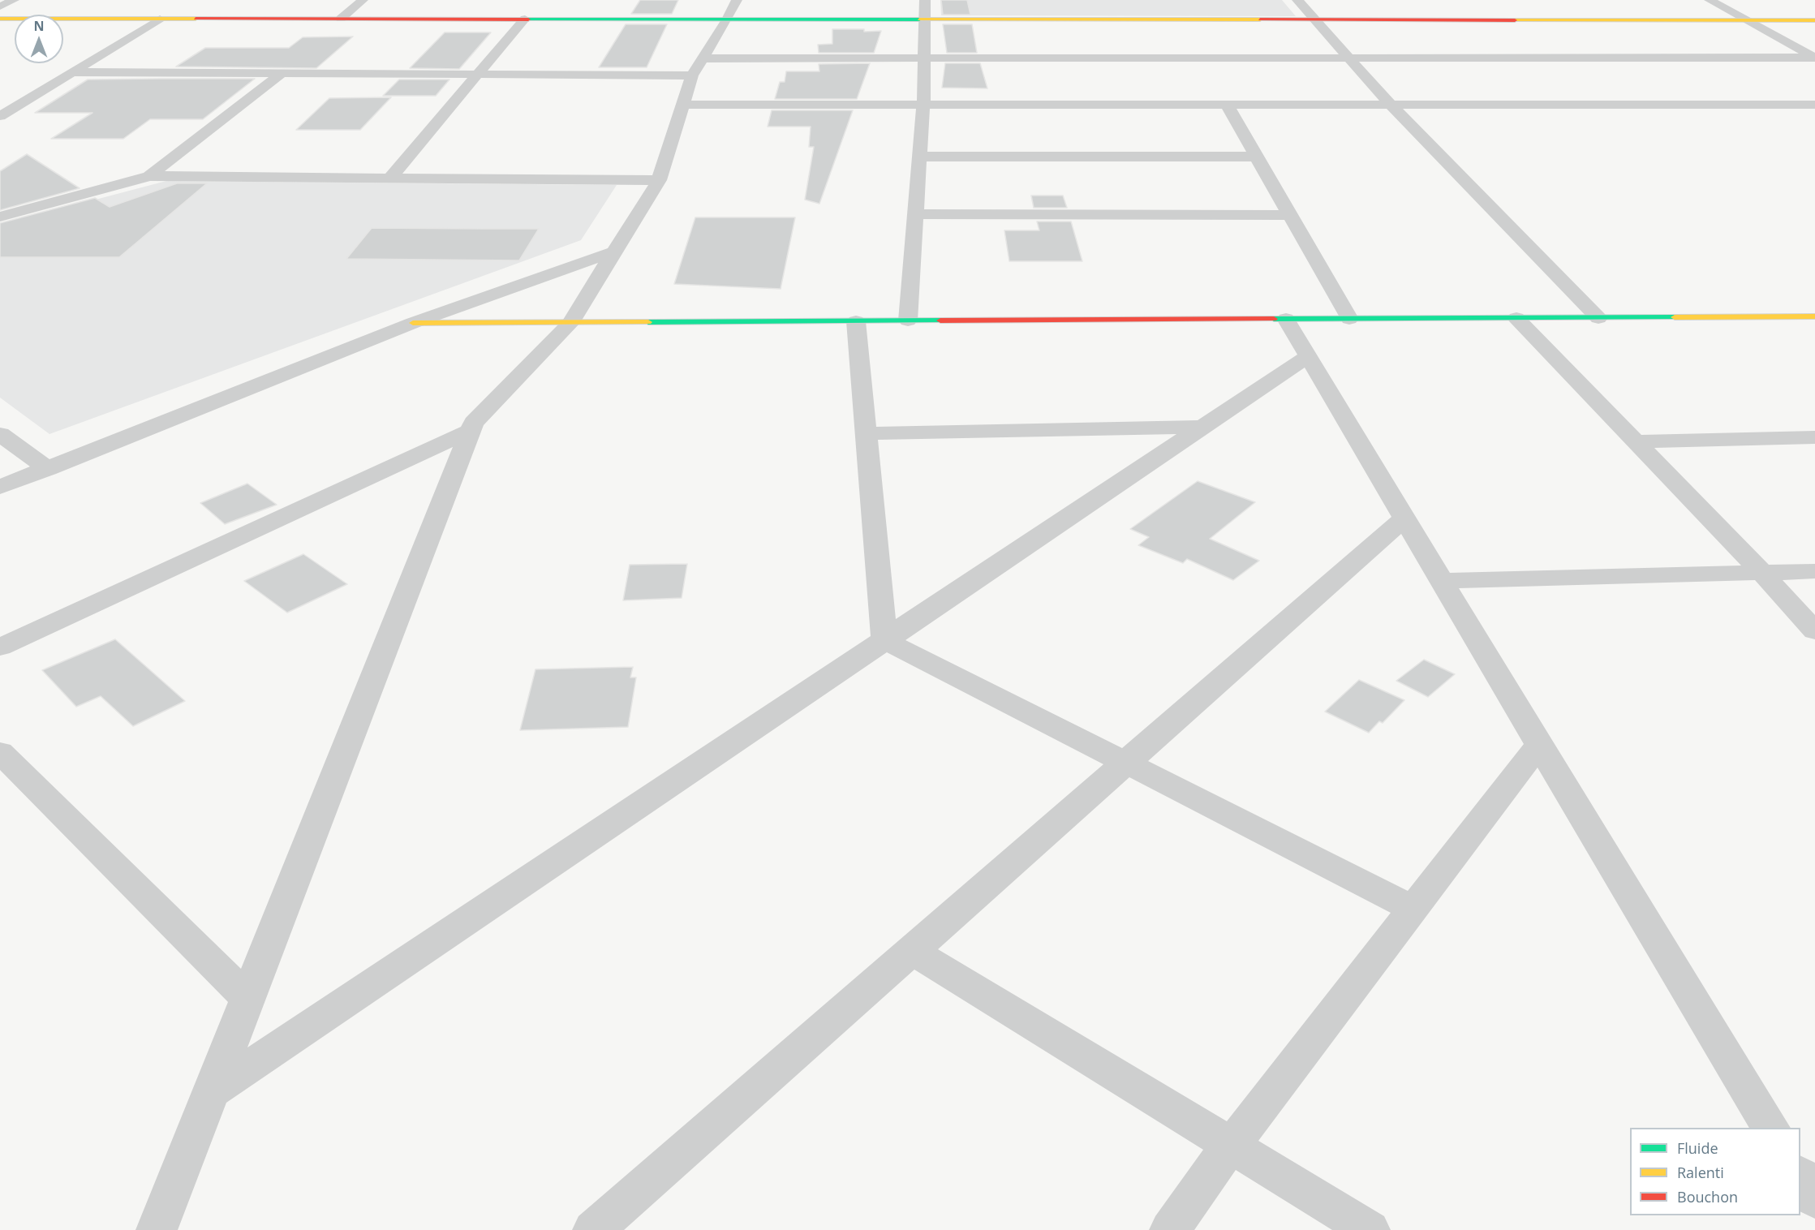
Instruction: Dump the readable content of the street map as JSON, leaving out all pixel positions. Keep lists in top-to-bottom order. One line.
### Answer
{"legend":["Fluide","Ralenti","Bouchon"],"north":"top"}
